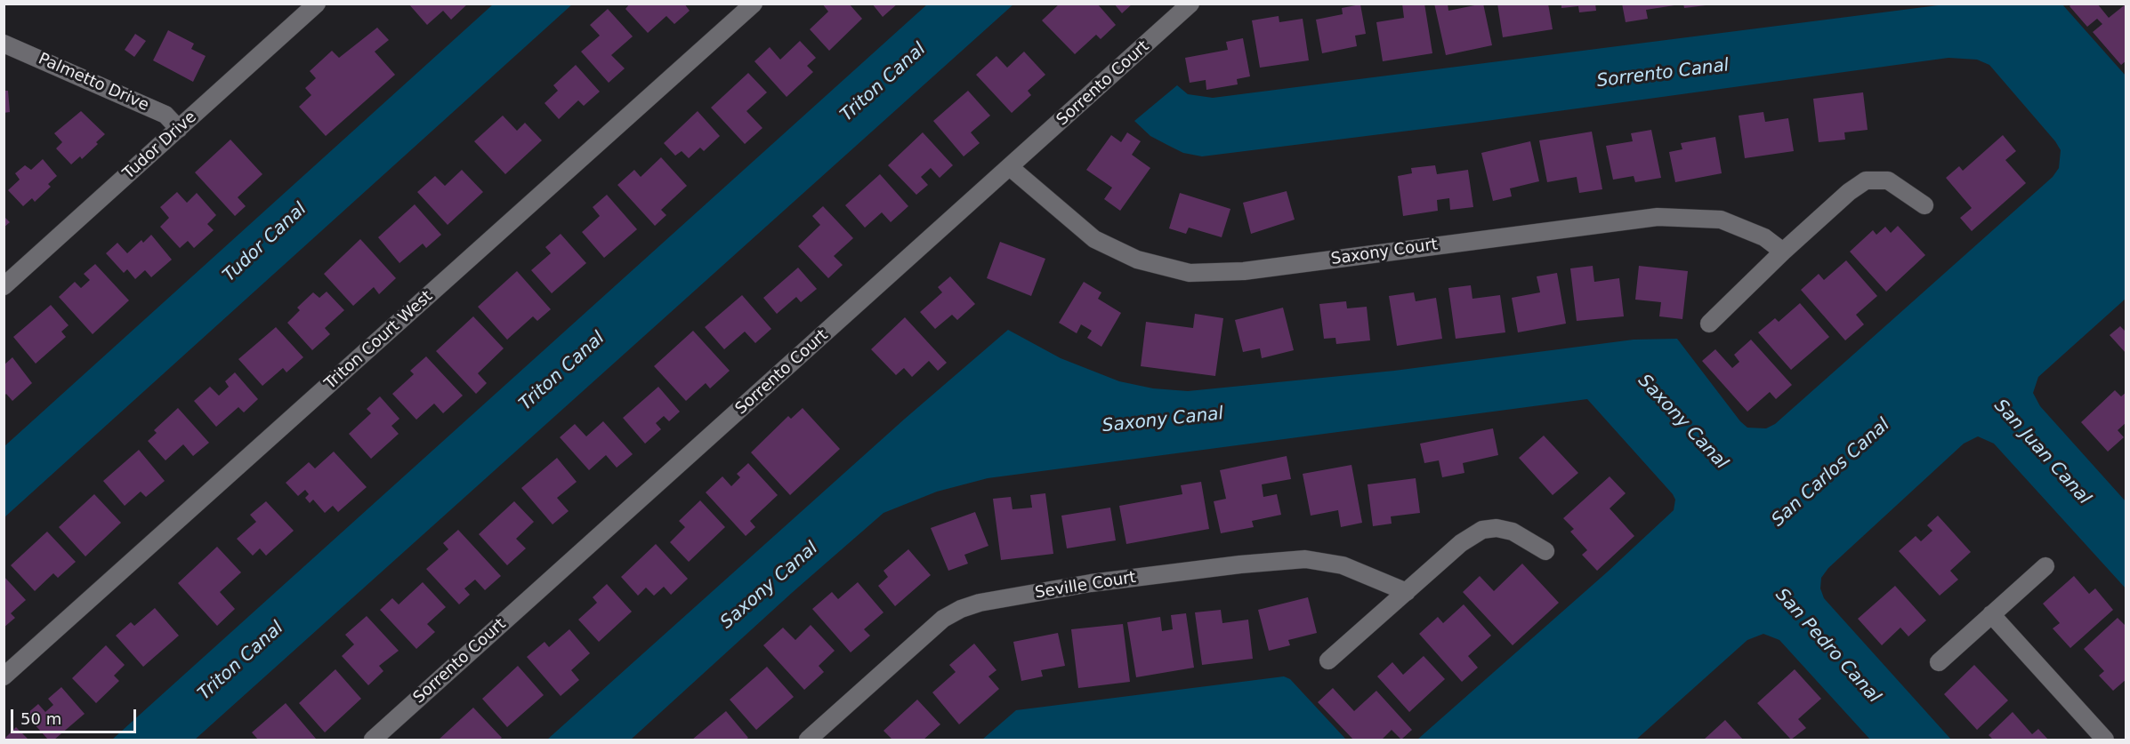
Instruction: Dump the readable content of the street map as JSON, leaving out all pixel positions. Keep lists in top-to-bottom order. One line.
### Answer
{"streets":{"street":["Palmetto Drive","Sorrento Court","Tudor Drive","Saxony Court","Triton Court West","Seville Court"]},"crossings":[["Palmetto Drive","Tudor Drive"],["Sorrento Court","Saxony Court"]],"water":["Sorrento Canal","Triton Canal","Tudor Canal","Saxony Canal","San Juan Canal","San Carlos Canal","San Pedro Canal"],"scale_bar":"50 m"}
